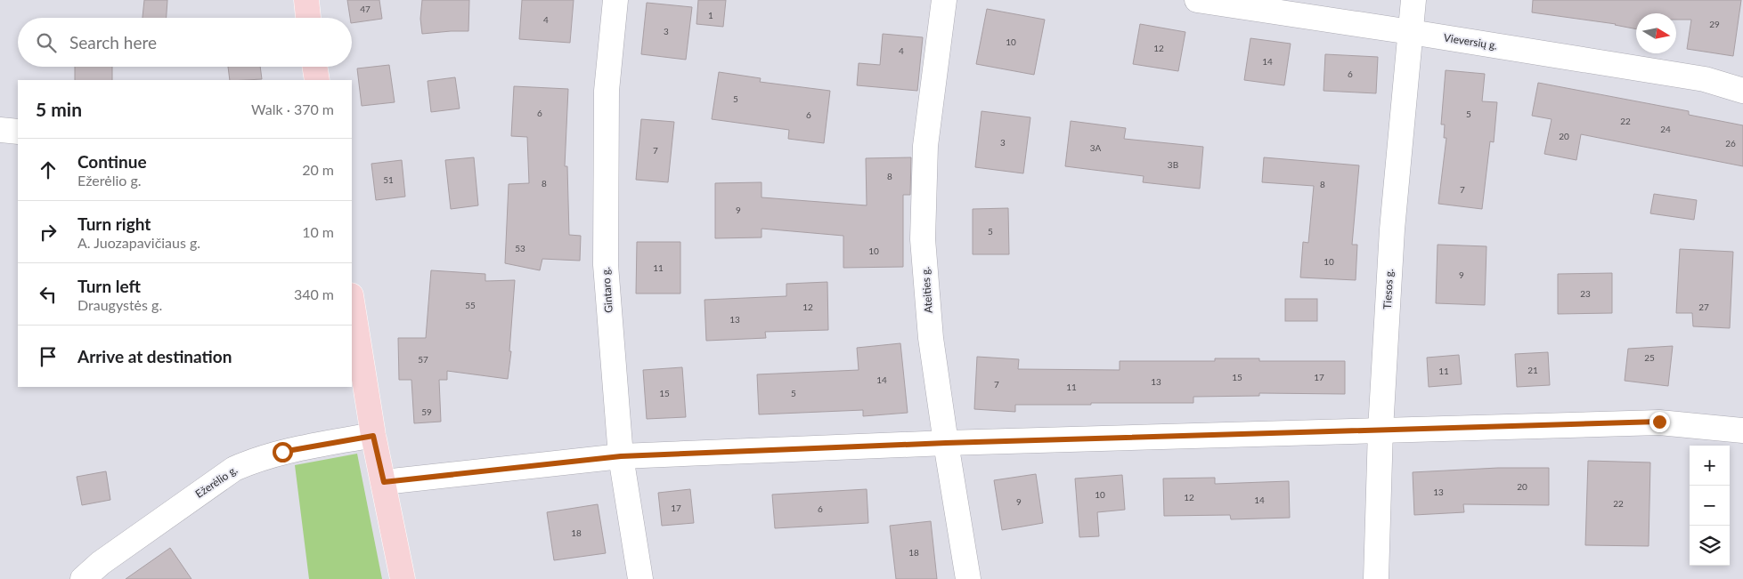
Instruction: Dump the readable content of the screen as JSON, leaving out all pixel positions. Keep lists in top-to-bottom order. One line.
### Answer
{"streets":{"street":["Vieversių g.","Tiesos g.","Gintaro g.","Ateities g.","Ežerėlio g."]},"crossings":[["Vieversių g.","Tiesos g."]],"house_numbers":["47","1","4","29","3","10","12","4","14","6","5","6","5","6","22","24","20","3","26","3A","7","3B","8","51","8","8","7","9","5","53","10","10","11","9","23","55","12","27","13","25","57","21","11","15","17","14","13","7","11","15","5","59","20","13","10","12","14","9","22","17","6","18","18"],"north":"right","page":{"search":"Search here","heading":["5 min","Walk · 370 m"],"list":[["Continue","Ežerėlio g.","20 m"],["Turn right","A. Juozapavičiaus g.","10 m"],["Turn left","Draugystės g.","340 m"],"Arrive at destination"],"map_buttons":["+","−"]}}
